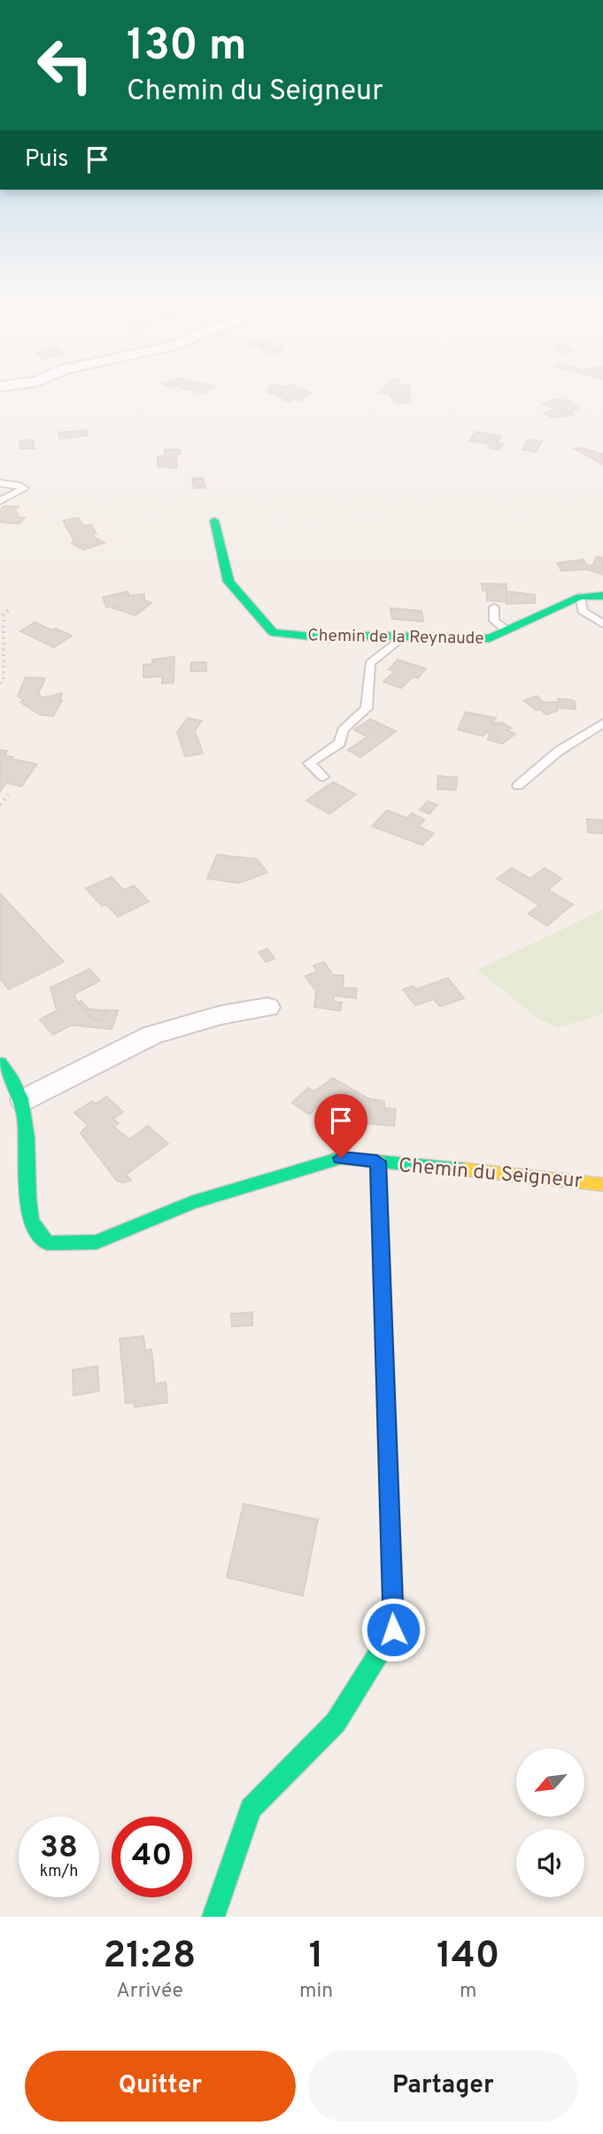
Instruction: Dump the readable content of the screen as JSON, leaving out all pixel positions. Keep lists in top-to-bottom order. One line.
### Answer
{"streets":{"street":["Chemin de la Reynaude","Chemin du Seigneur"]},"north":"bottom left","page":{"turn":["130 m","Chemin du Seigneur"],"then":"Puis","speed":"38 km/h","limit":"40","eta":["21:28","Arrivée","1","min","140","m"],"buttons":["Quitter","Partager"]}}
